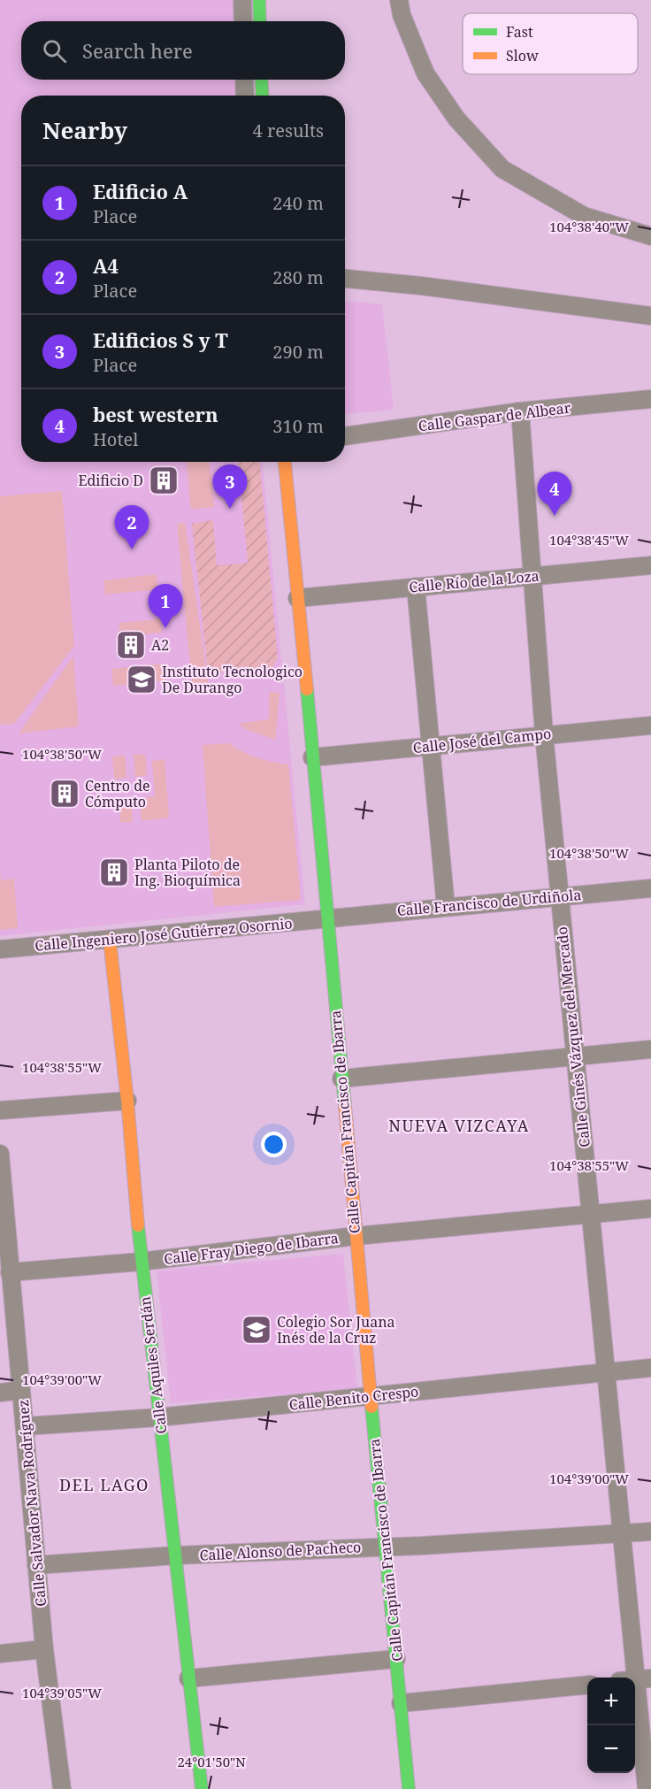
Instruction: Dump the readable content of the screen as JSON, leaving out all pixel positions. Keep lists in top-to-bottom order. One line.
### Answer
{"streets":{"street":["Calle Gaspar de Albear","Calle Río de la Loza","Calle José del Campo","Calle Francisco de Urdiñola","Calle Ingeniero José Gutiérrez Osornio","Calle Ginés Vázquez del Mercado","Calle Capitán Francisco de Ibarra","Calle Fray Diego de Ibarra","Calle Aquiles Serdán","Calle Benito Crespo","Calle Salvador Nava Rodríguez","Calle Alonso de Pacheco"]},"crossings":[["Calle Gaspar de Albear","Calle Ginés Vázquez del Mercado"],["Calle Río de la Loza","Calle Ginés Vázquez del Mercado"],["Calle Río de la Loza","Calle Capitán Francisco de Ibarra"],["Calle José del Campo","Calle Ginés Vázquez del Mercado"],["Calle José del Campo","Calle Capitán Francisco de Ibarra"],["Calle Francisco de Urdiñola","Calle Ingeniero José Gutiérrez Osornio"],["Calle Francisco de Urdiñola","Calle Ginés Vázquez del Mercado"],["Calle Francisco de Urdiñola","Calle Capitán Francisco de Ibarra"],["Calle Ingeniero José Gutiérrez Osornio","Calle Capitán Francisco de Ibarra"],["Calle Ingeniero José Gutiérrez Osornio","Calle Aquiles Serdán"],["Calle Ginés Vázquez del Mercado","Calle Fray Diego de Ibarra"],["Calle Ginés Vázquez del Mercado","Calle Benito Crespo"],["Calle Ginés Vázquez del Mercado","Calle Alonso de Pacheco"],["Calle Capitán Francisco de Ibarra","Calle Fray Diego de Ibarra"],["Calle Capitán Francisco de Ibarra","Calle Benito Crespo"],["Calle Capitán Francisco de Ibarra","Calle Alonso de Pacheco"],["Calle Fray Diego de Ibarra","Calle Aquiles Serdán"],["Calle Fray Diego de Ibarra","Calle Salvador Nava Rodríguez"],["Calle Aquiles Serdán","Calle Benito Crespo"],["Calle Aquiles Serdán","Calle Alonso de Pacheco"],["Calle Benito Crespo","Calle Salvador Nava Rodríguez"],["Calle Salvador Nava Rodríguez","Calle Alonso de Pacheco"]],"districts":["NUEVA VIZCAYA","DEL LAGO"],"places":{"building":["Edificio D","A2","Centro de Cómputo","Planta Piloto de Ing. Bioquímica"],"school or university":["Instituto Tecnologico De Durango","Colegio Sor Juana Inés de la Cruz"]},"legend":["Fast","Slow"],"page":{"search":"Search here","heading":["Nearby","4 results"],"list":[{"mark":"1","name":"Edificio A","note":"Place","value":"240 m"},{"mark":"2","name":"A4","note":"Place","value":"280 m"},{"mark":"3","name":"Edificios S y T","note":"Place","value":"290 m"},{"mark":"4","name":"best western","note":"Hotel","value":"310 m"}],"pins":["3","4","2","1"],"map_buttons":["+","−"]},"coordinates":["104°38'40\"W","104°38'45\"W","104°38'50\"W","104°38'55\"W","104°39'00\"W","104°39'05\"W","24°01'50\"N"]}
